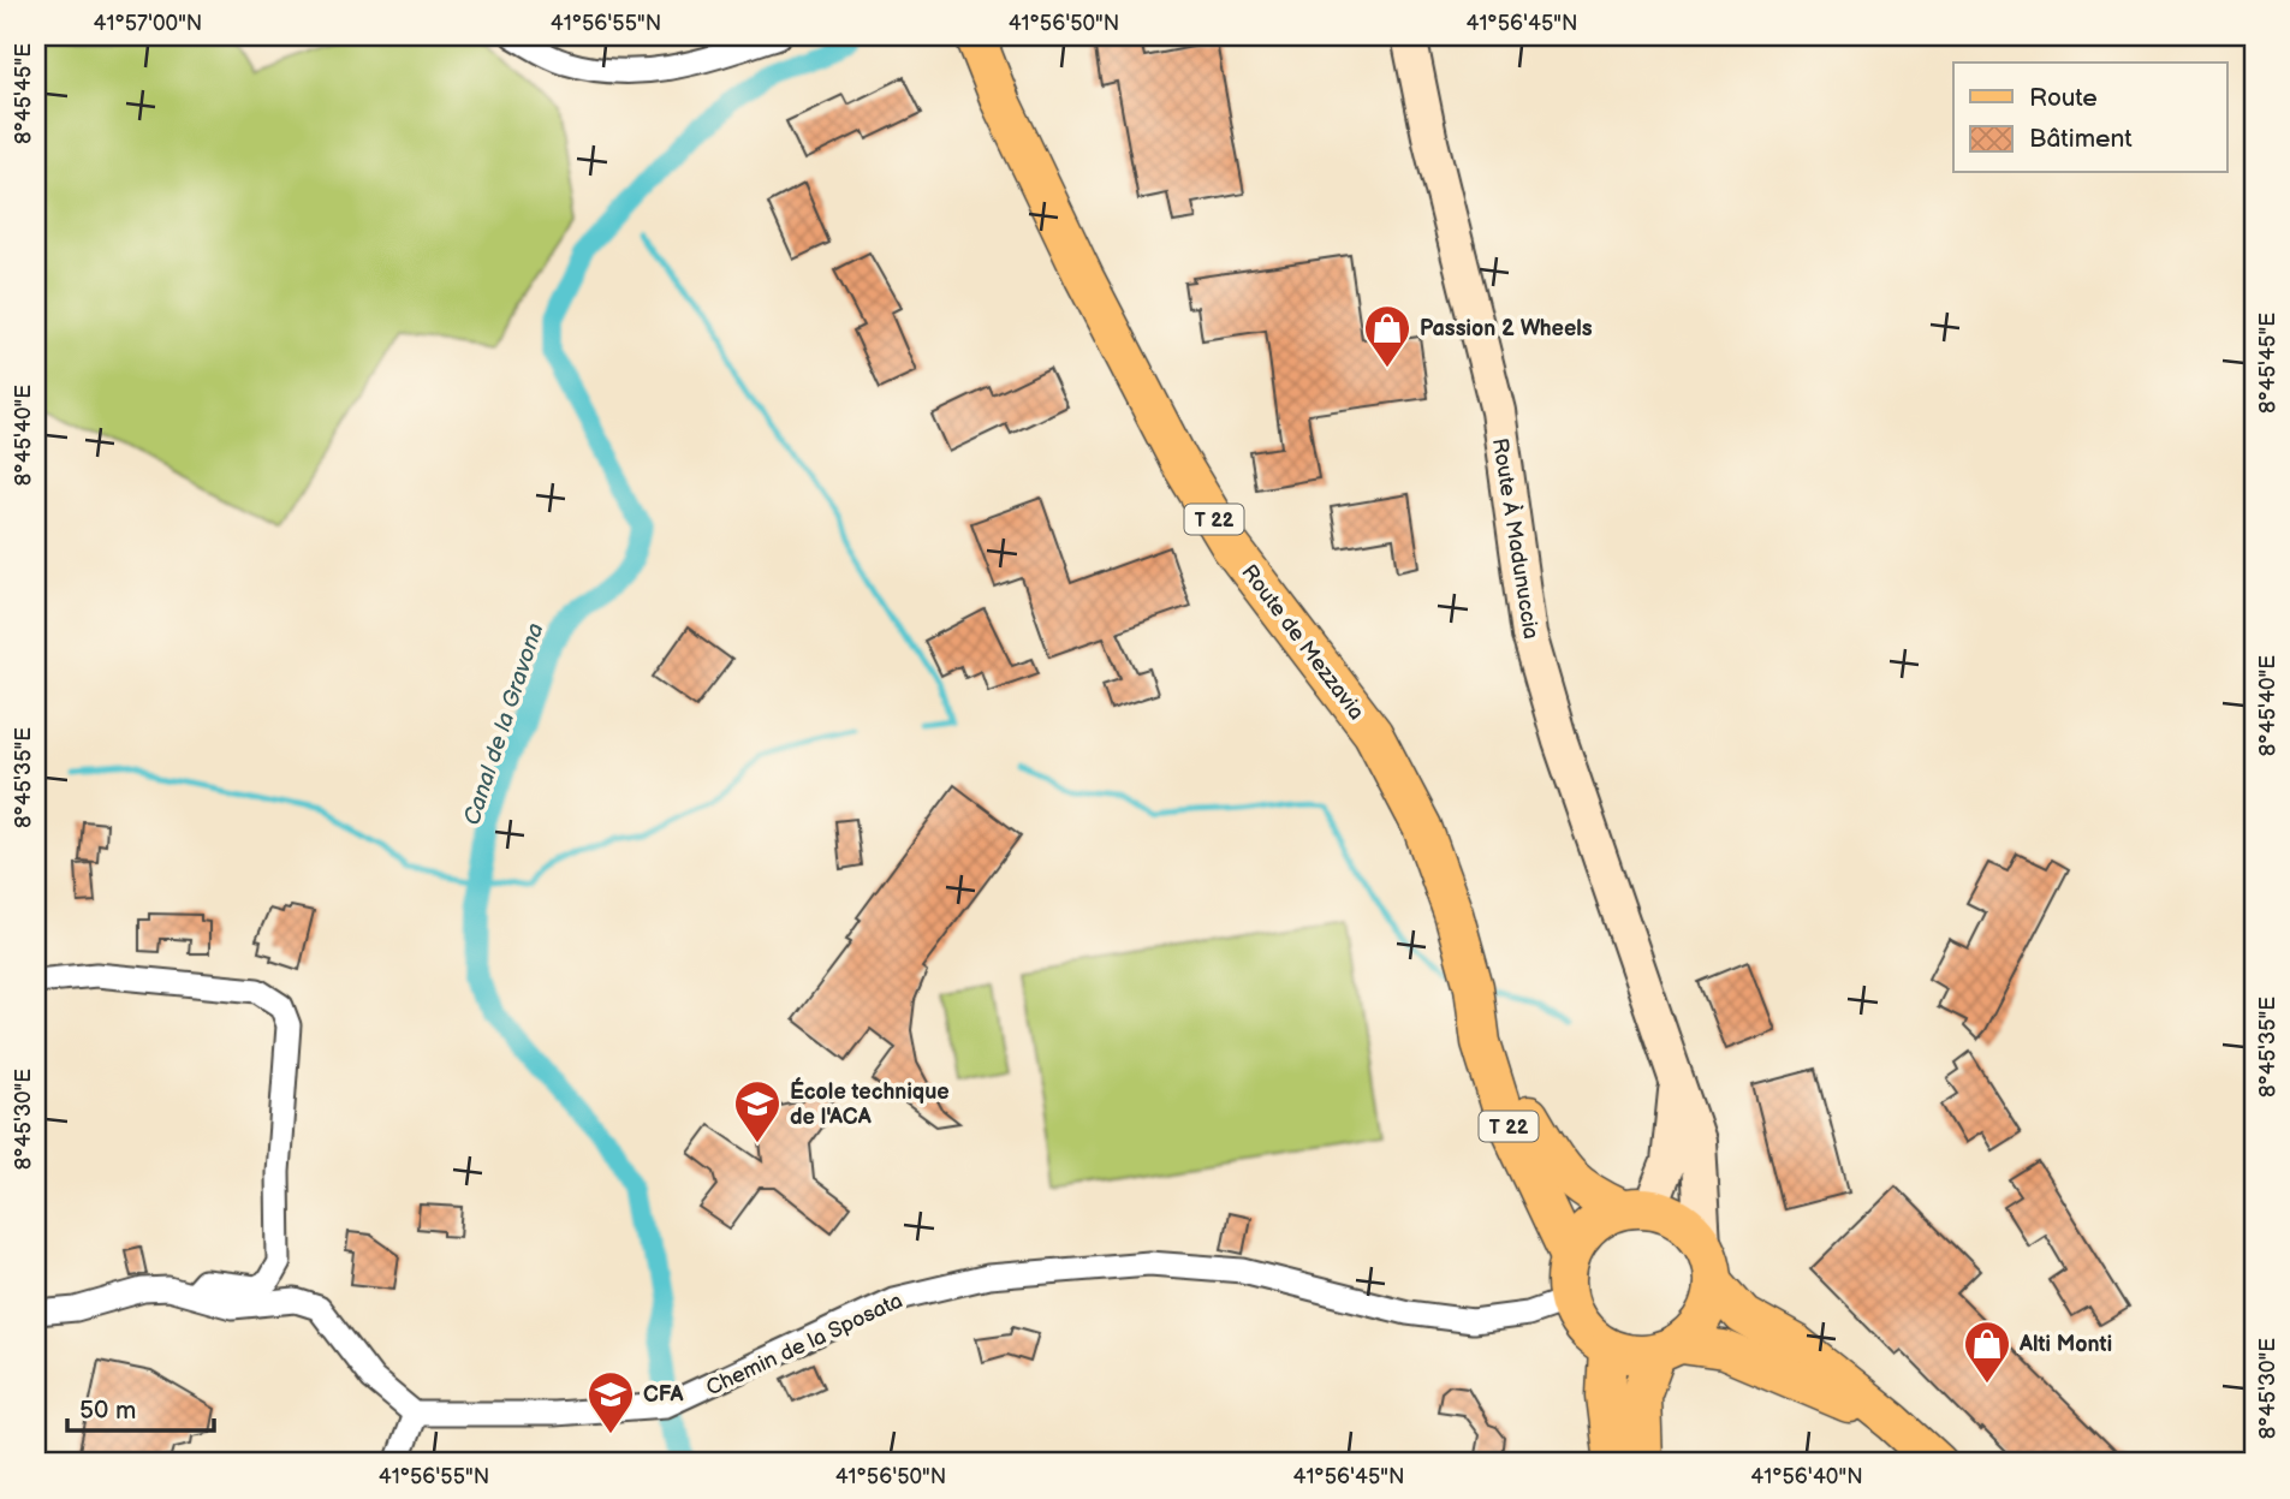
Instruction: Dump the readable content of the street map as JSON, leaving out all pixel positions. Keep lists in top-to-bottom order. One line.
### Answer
{"streets":{"main road":["T 22","Route À Madunuccia","Route de Mezzavia"],"street":["Chemin de la Sposata"]},"crossings":[["Route À Madunuccia","Route de Mezzavia"],["Route À Madunuccia","Chemin de la Sposata"],["Route de Mezzavia","Chemin de la Sposata"]],"water":["Canal de la Gravona"],"places":{"shop":["Passion 2 Wheels","Alti Monti"],"school or university":["École technique de l'ACA","CFA"]},"legend":["Route","Bâtiment"],"scale_bar":"50 m","coordinates":["41°57'00\"N","41°56'55\"N","41°56'50\"N","41°56'45\"N","8°45'45\"E","8°45'40\"E","8°45'35\"E","8°45'30\"E","41°56'40\"N"]}
